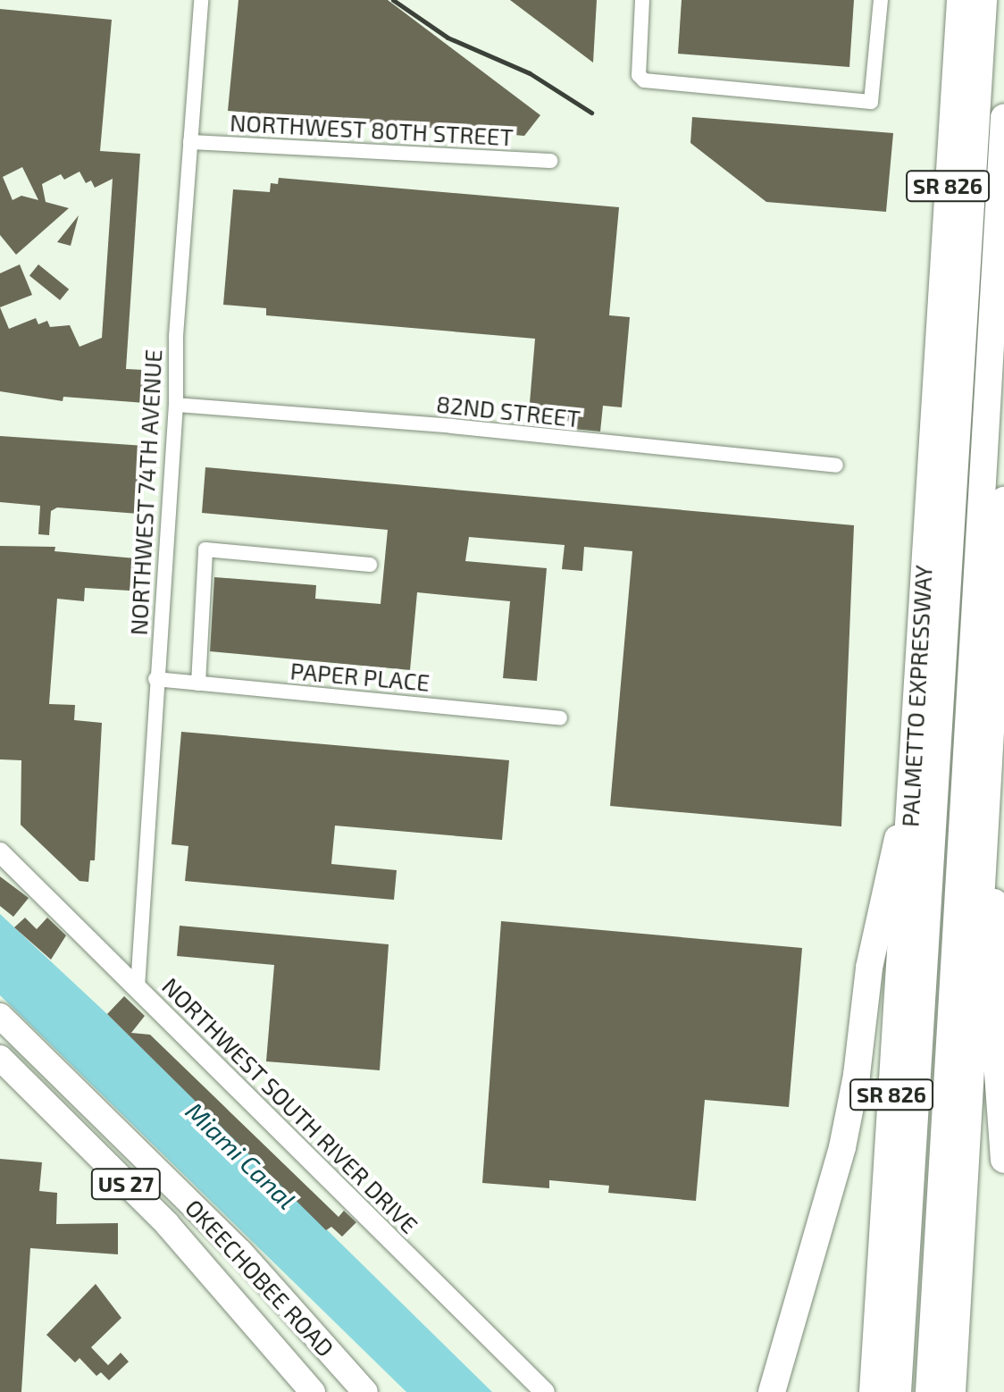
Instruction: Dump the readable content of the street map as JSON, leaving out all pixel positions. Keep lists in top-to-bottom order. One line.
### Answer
{"streets":{"highway":["SR 826","PALMETTO EXPRESSWAY","US 27","OKEECHOBEE ROAD"],"street":["NORTHWEST 80TH STREET","82ND STREET","NORTHWEST 74TH AVENUE","PAPER PLACE","NORTHWEST SOUTH RIVER DRIVE"]},"crossings":[["NORTHWEST 80TH STREET","NORTHWEST 74TH AVENUE"],["82ND STREET","NORTHWEST 74TH AVENUE"],["NORTHWEST 74TH AVENUE","PAPER PLACE"],["NORTHWEST 74TH AVENUE","NORTHWEST SOUTH RIVER DRIVE"]],"water":["Miami Canal"]}
